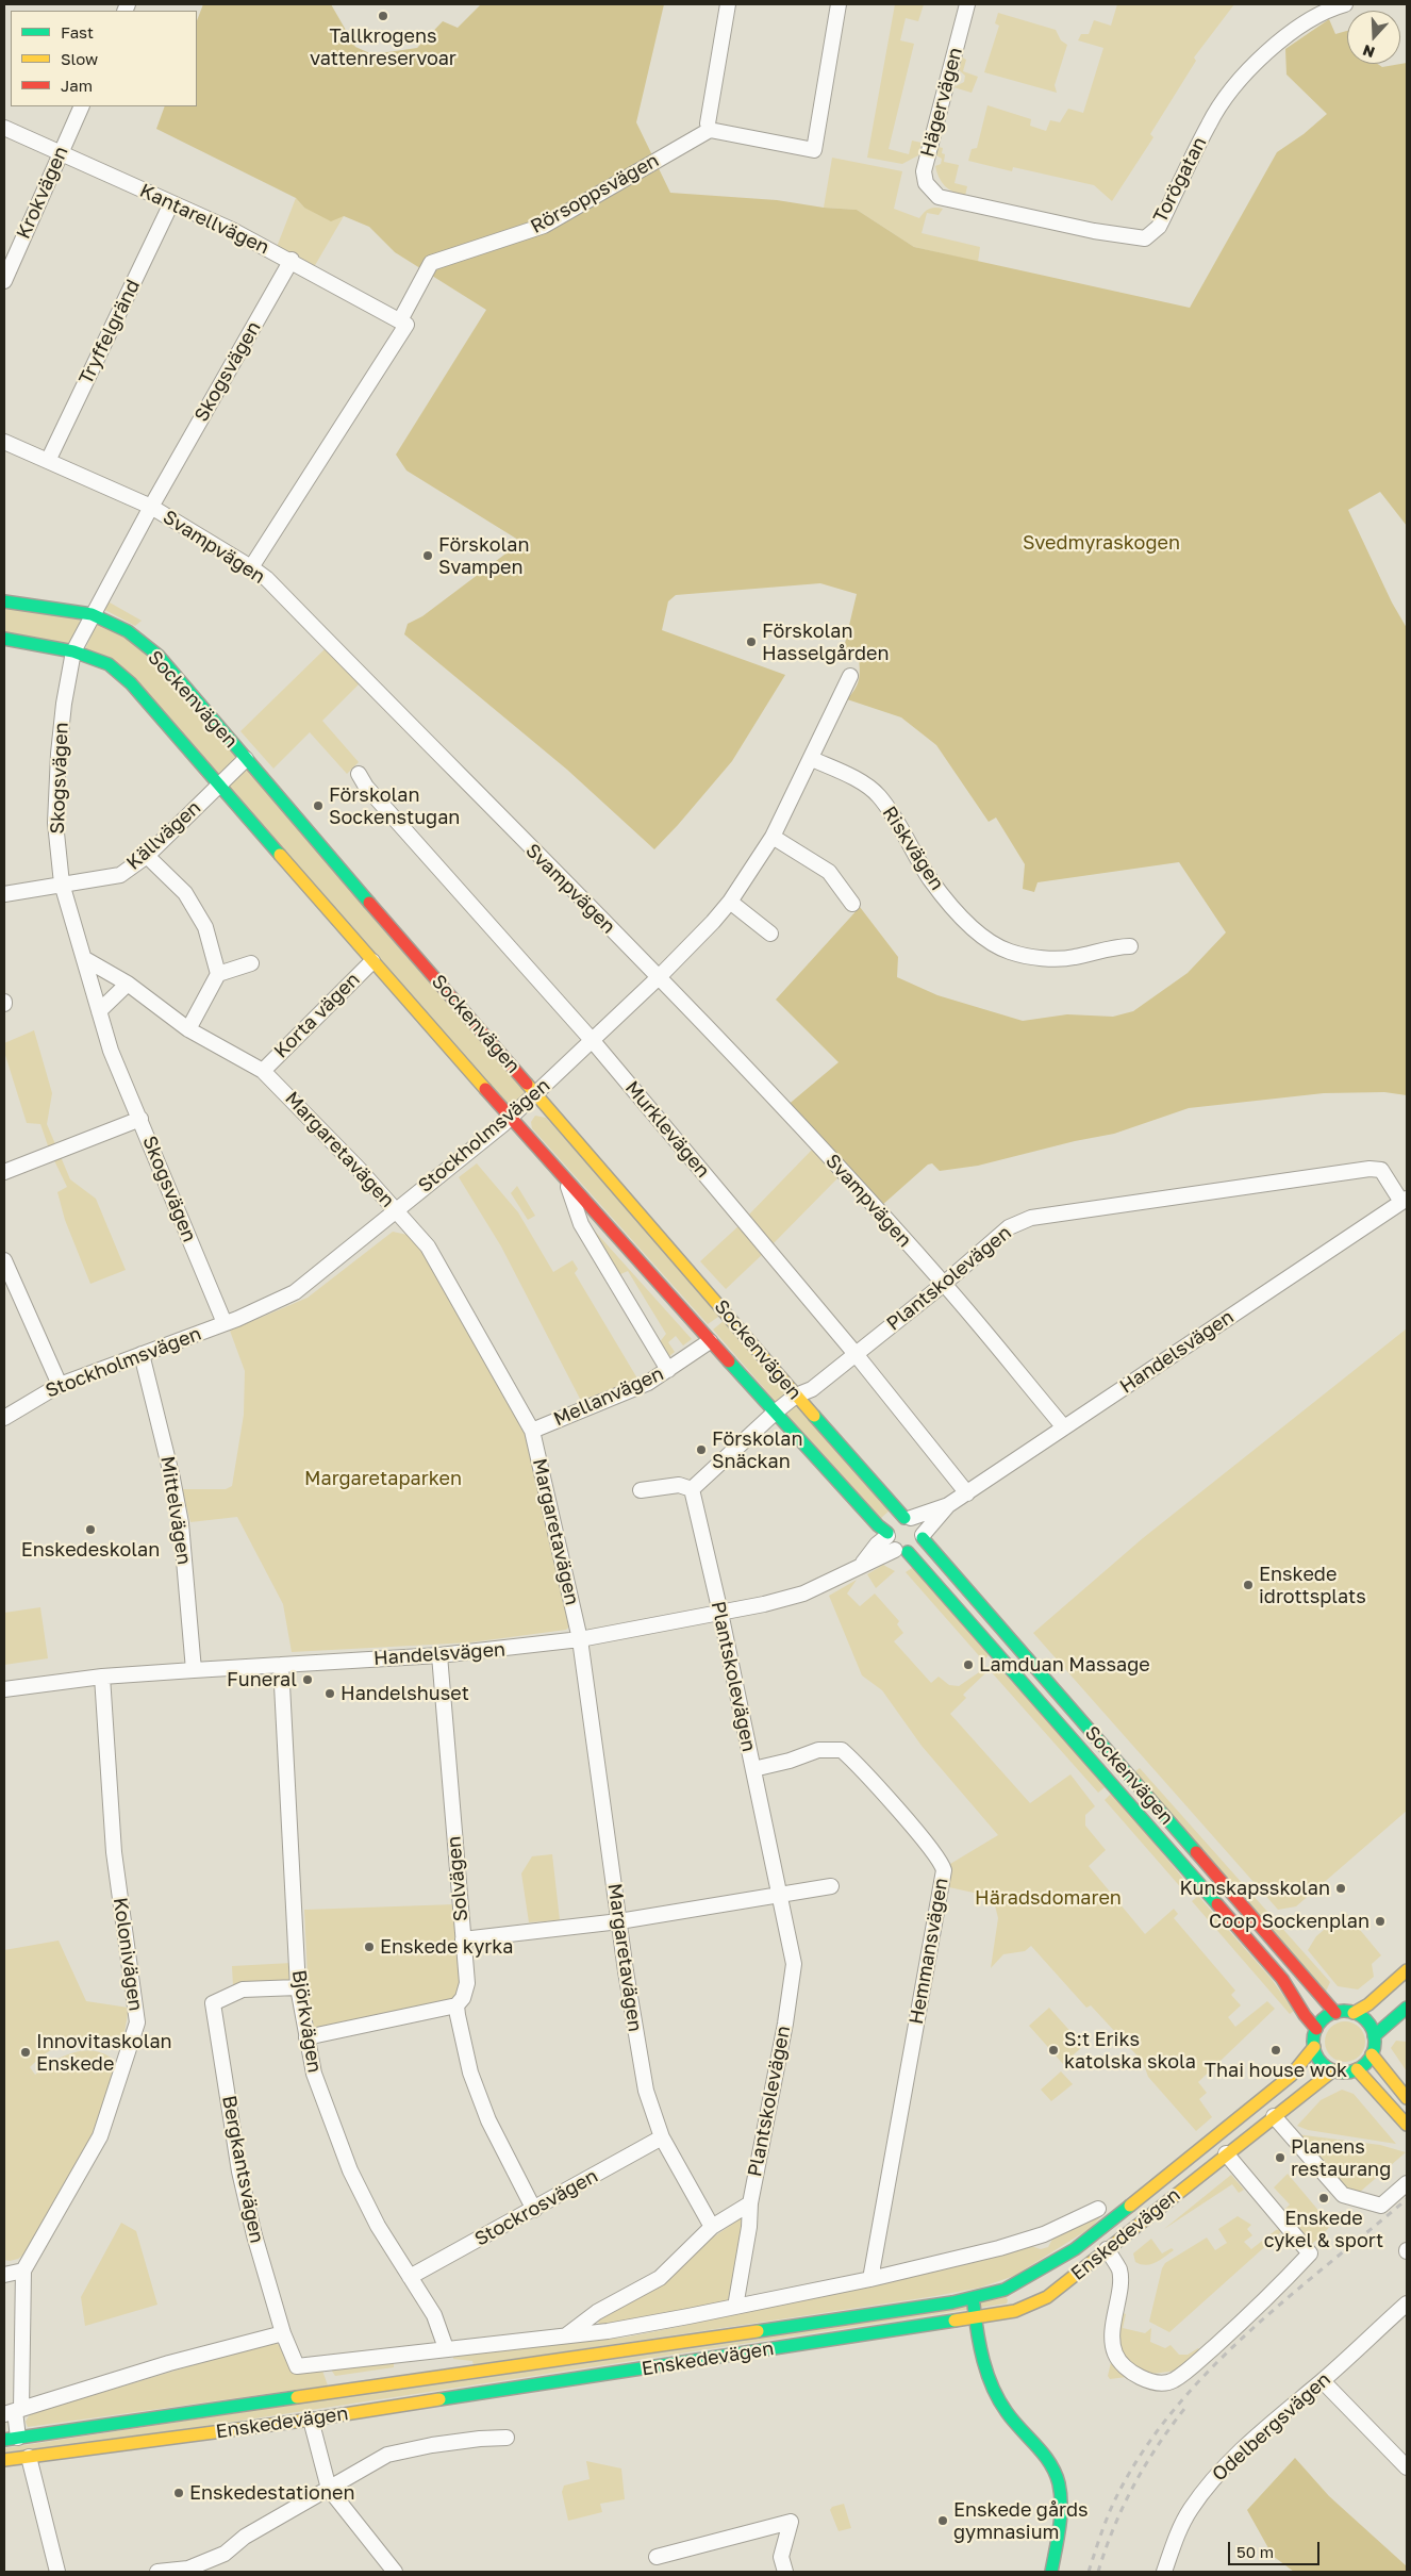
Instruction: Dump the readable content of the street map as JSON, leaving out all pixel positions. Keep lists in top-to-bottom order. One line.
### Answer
{"streets":{"street":["Hägervägen","Torögatan","Krokvägen","Rörsoppsvägen","Kantarellvägen","Tryffelgränd","Skogsvägen","Svampvägen","Sockenvägen","Källvägen","Riskvägen","Korta vägen","Murklevägen","Stockholmsvägen","Margaretavägen","Plantskolevägen","Handelsvägen","Mellanvägen","Mittelvägen","Solvägen","Hemmansvägen","Kolonivägen","Björkvägen","Bergkantsvägen","Stockrosvägen","Enskedevägen","Odelbergsvägen"]},"crossings":[["Hägervägen","Torögatan"],["Krokvägen","Kantarellvägen"],["Rörsoppsvägen","Kantarellvägen"],["Rörsoppsvägen","Svampvägen"],["Kantarellvägen","Tryffelgränd"],["Kantarellvägen","Skogsvägen"],["Tryffelgränd","Svampvägen"],["Skogsvägen","Svampvägen"],["Skogsvägen","Sockenvägen"],["Skogsvägen","Källvägen"],["Skogsvägen","Stockholmsvägen"],["Skogsvägen","Margaretavägen"],["Svampvägen","Stockholmsvägen"],["Svampvägen","Plantskolevägen"],["Svampvägen","Handelsvägen"],["Sockenvägen","Källvägen"],["Sockenvägen","Korta vägen"],["Sockenvägen","Stockholmsvägen"],["Sockenvägen","Plantskolevägen"],["Sockenvägen","Handelsvägen"],["Sockenvägen","Mellanvägen"],["Sockenvägen","Enskedevägen"],["Riskvägen","Stockholmsvägen"],["Korta vägen","Margaretavägen"],["Murklevägen","Stockholmsvägen"],["Murklevägen","Plantskolevägen"],["Murklevägen","Handelsvägen"],["Stockholmsvägen","Margaretavägen"],["Stockholmsvägen","Mittelvägen"],["Margaretavägen","Handelsvägen"],["Margaretavägen","Mellanvägen"],["Margaretavägen","Stockrosvägen"],["Plantskolevägen","Handelsvägen"],["Plantskolevägen","Hemmansvägen"],["Plantskolevägen","Enskedevägen"],["Handelsvägen","Mittelvägen"],["Handelsvägen","Solvägen"],["Handelsvägen","Kolonivägen"],["Handelsvägen","Björkvägen"],["Hemmansvägen","Enskedevägen"],["Kolonivägen","Enskedevägen"],["Björkvägen","Bergkantsvägen"],["Björkvägen","Stockrosvägen"],["Björkvägen","Enskedevägen"],["Bergkantsvägen","Enskedevägen"]],"parks":["Svedmyraskogen","Margaretaparken","Häradsdomaren"],"places":["Tallkrogens vattenreservoar","Förskolan Svampen","Förskolan Hasselgården","Förskolan Sockenstugan","Förskolan Snäckan","Enskedeskolan","Enskede idrottsplats","Lamduan Massage","Funeral","Handelshuset","Kunskapsskolan","Coop Sockenplan","Enskede kyrka","S:t Eriks katolska skola","Thai house wok","Innovitaskolan Enskede","Planens restaurang","Enskede cykel & sport","Enskedestationen","Enskede gårds gymnasium"],"legend":["Fast","Slow","Jam"],"scale_bar":"50 m","north":"bottom"}
